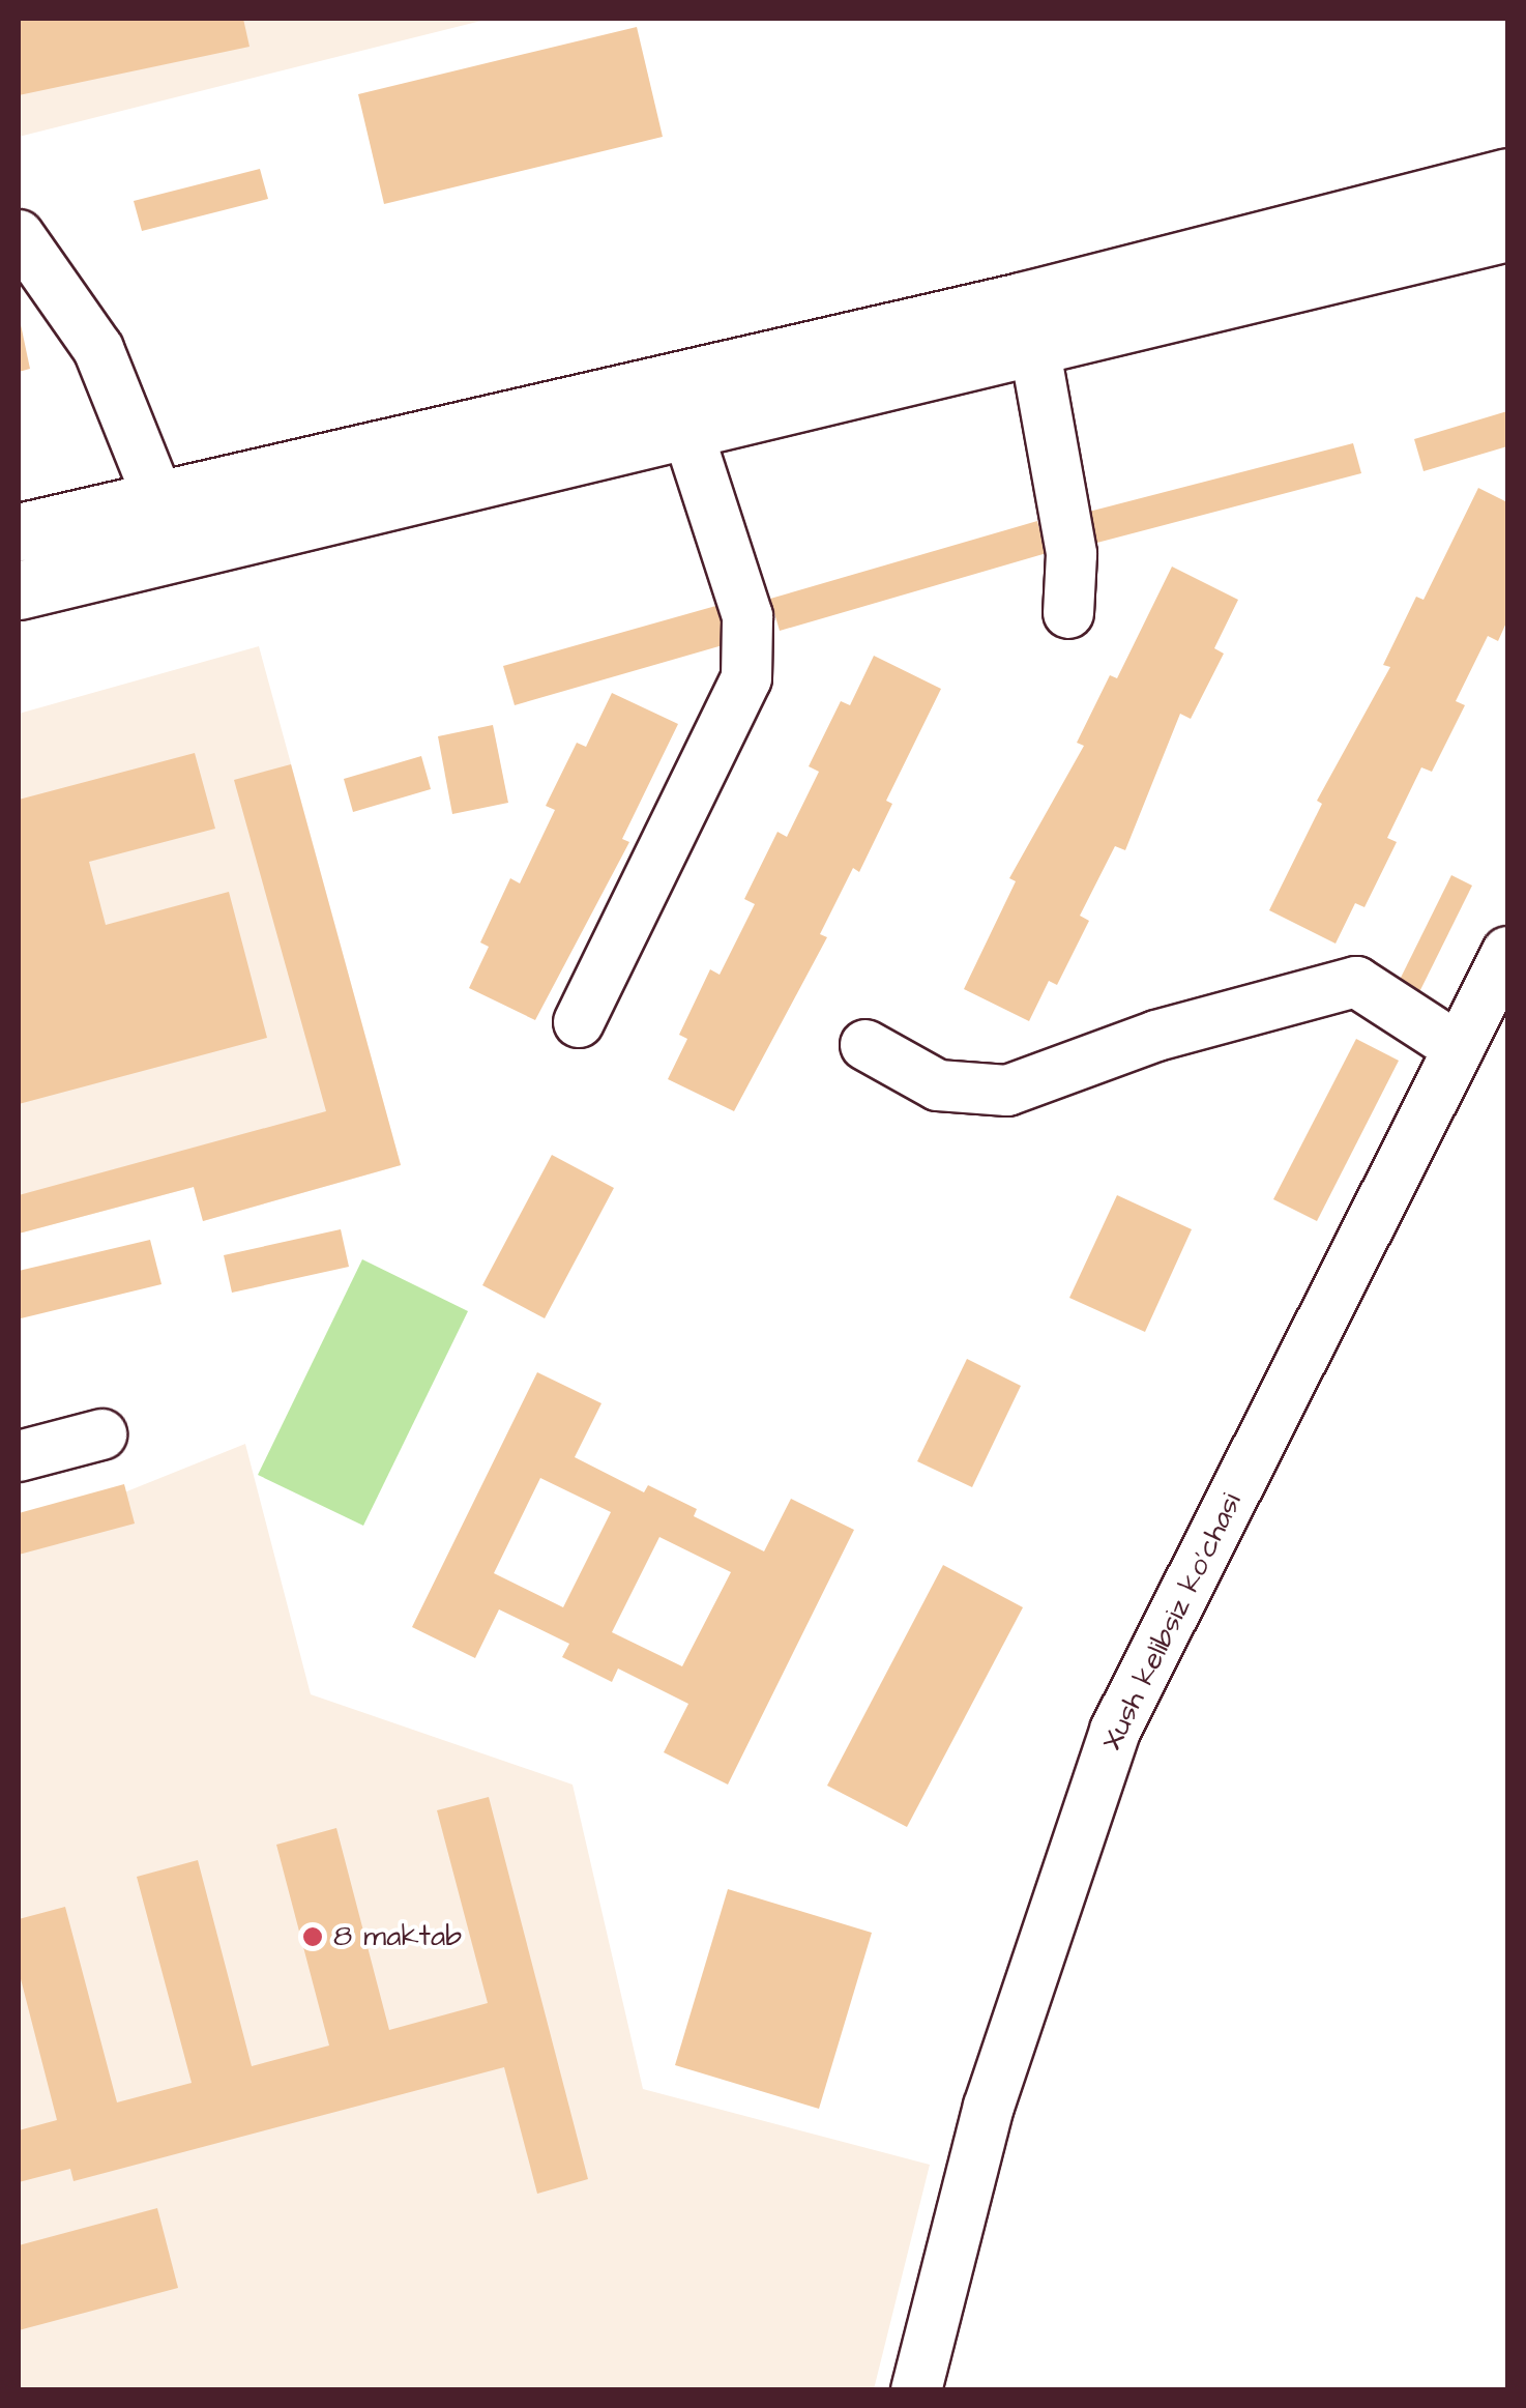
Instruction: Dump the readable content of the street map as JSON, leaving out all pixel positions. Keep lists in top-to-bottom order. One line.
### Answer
{"streets":{"street":["Xush kelibsiz ko'chasi"]},"places":["8 maktab"]}
